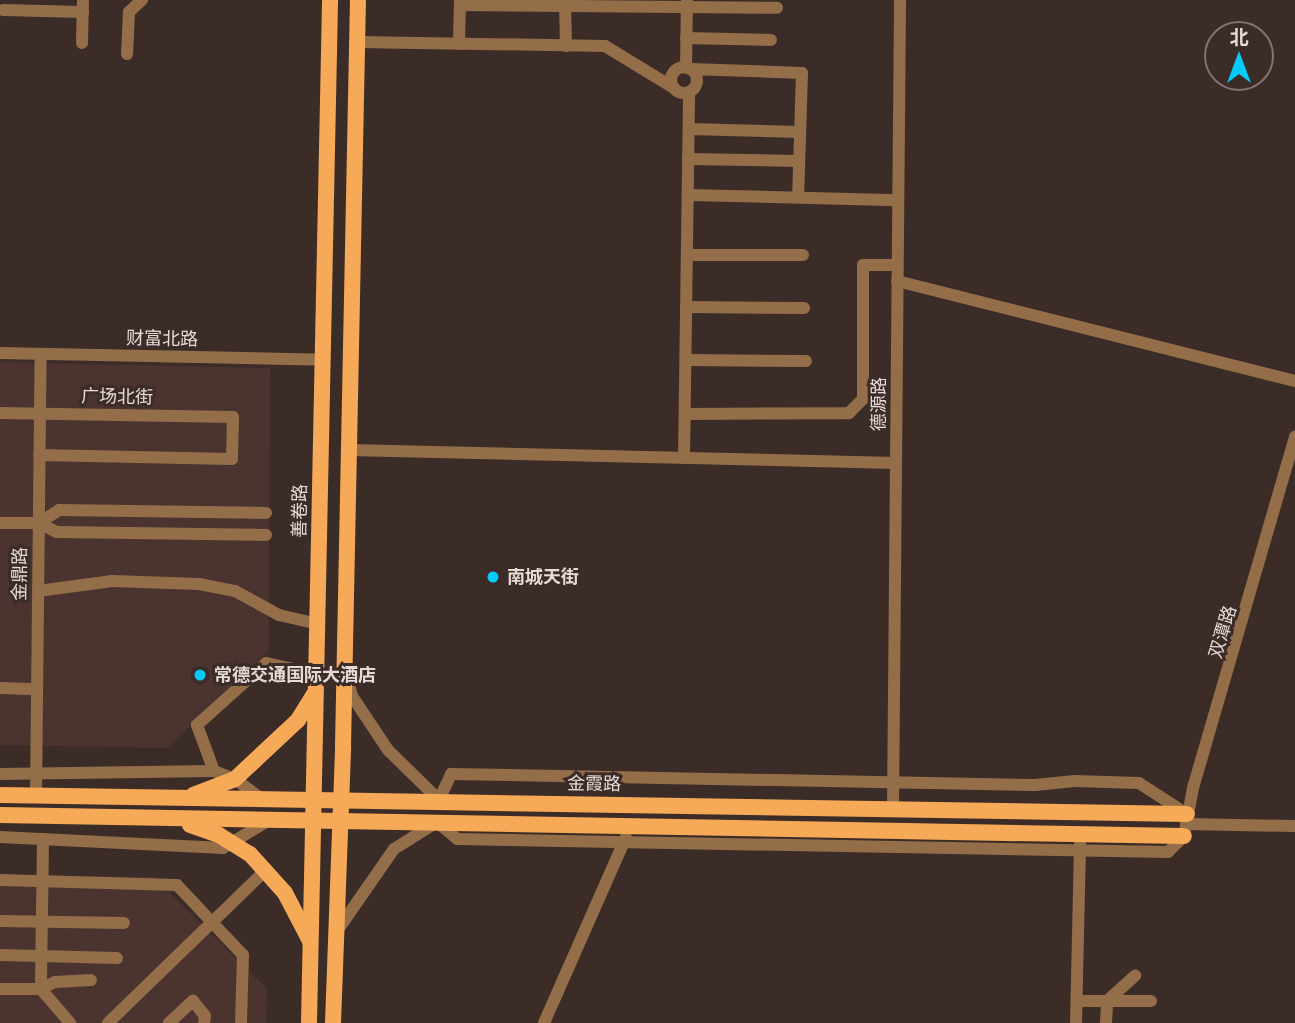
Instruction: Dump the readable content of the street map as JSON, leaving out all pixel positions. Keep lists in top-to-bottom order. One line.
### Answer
{"streets":{"main road":["善卷路","金霞路"],"street":["财富北路","广场北街","德源路","金鼎路","双潭路"]},"crossings":[["财富北路","善卷路"],["财富北路","金鼎路"],["广场北街","金鼎路"],["德源路","金霞路"],["善卷路","金霞路"],["金鼎路","金霞路"],["双潭路","金霞路"]],"places":["南城天街","常德交通国际大酒店"],"north":"top"}
